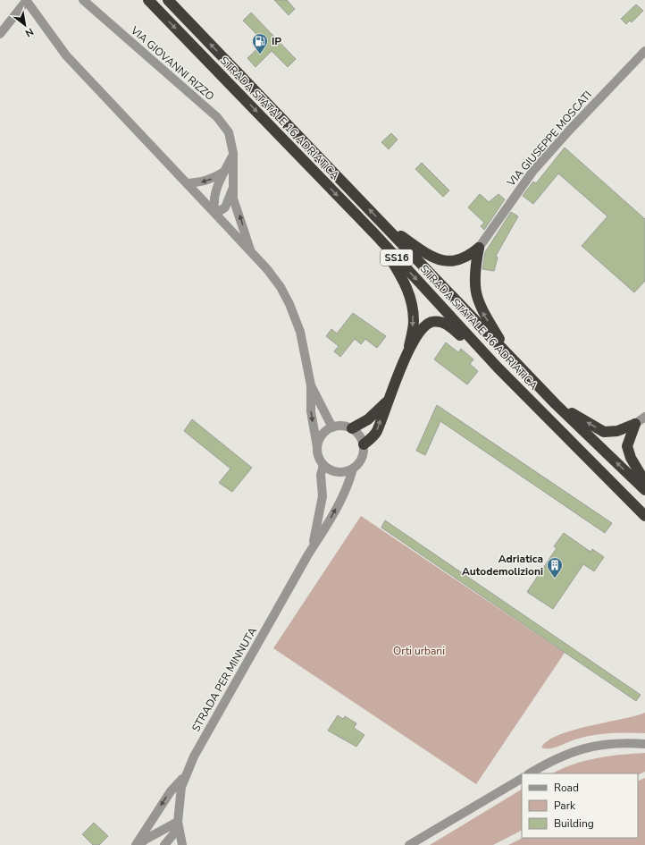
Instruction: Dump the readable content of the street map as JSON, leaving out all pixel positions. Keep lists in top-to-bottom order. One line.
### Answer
{"streets":{"highway":["STRADA STATALE 16 ADRIATICA","SS16"],"street":["VIA GIOVANNI RIZZO","VIA GIUSEPPE MOSCATI","STRADA PER MINNUTA"]},"parks":["Orti urbani"],"places":{"fuel station":["IP"],"building":["Adriatica Autodemolizioni"]},"legend":["Road","Park","Building"],"north":"bottom right"}
